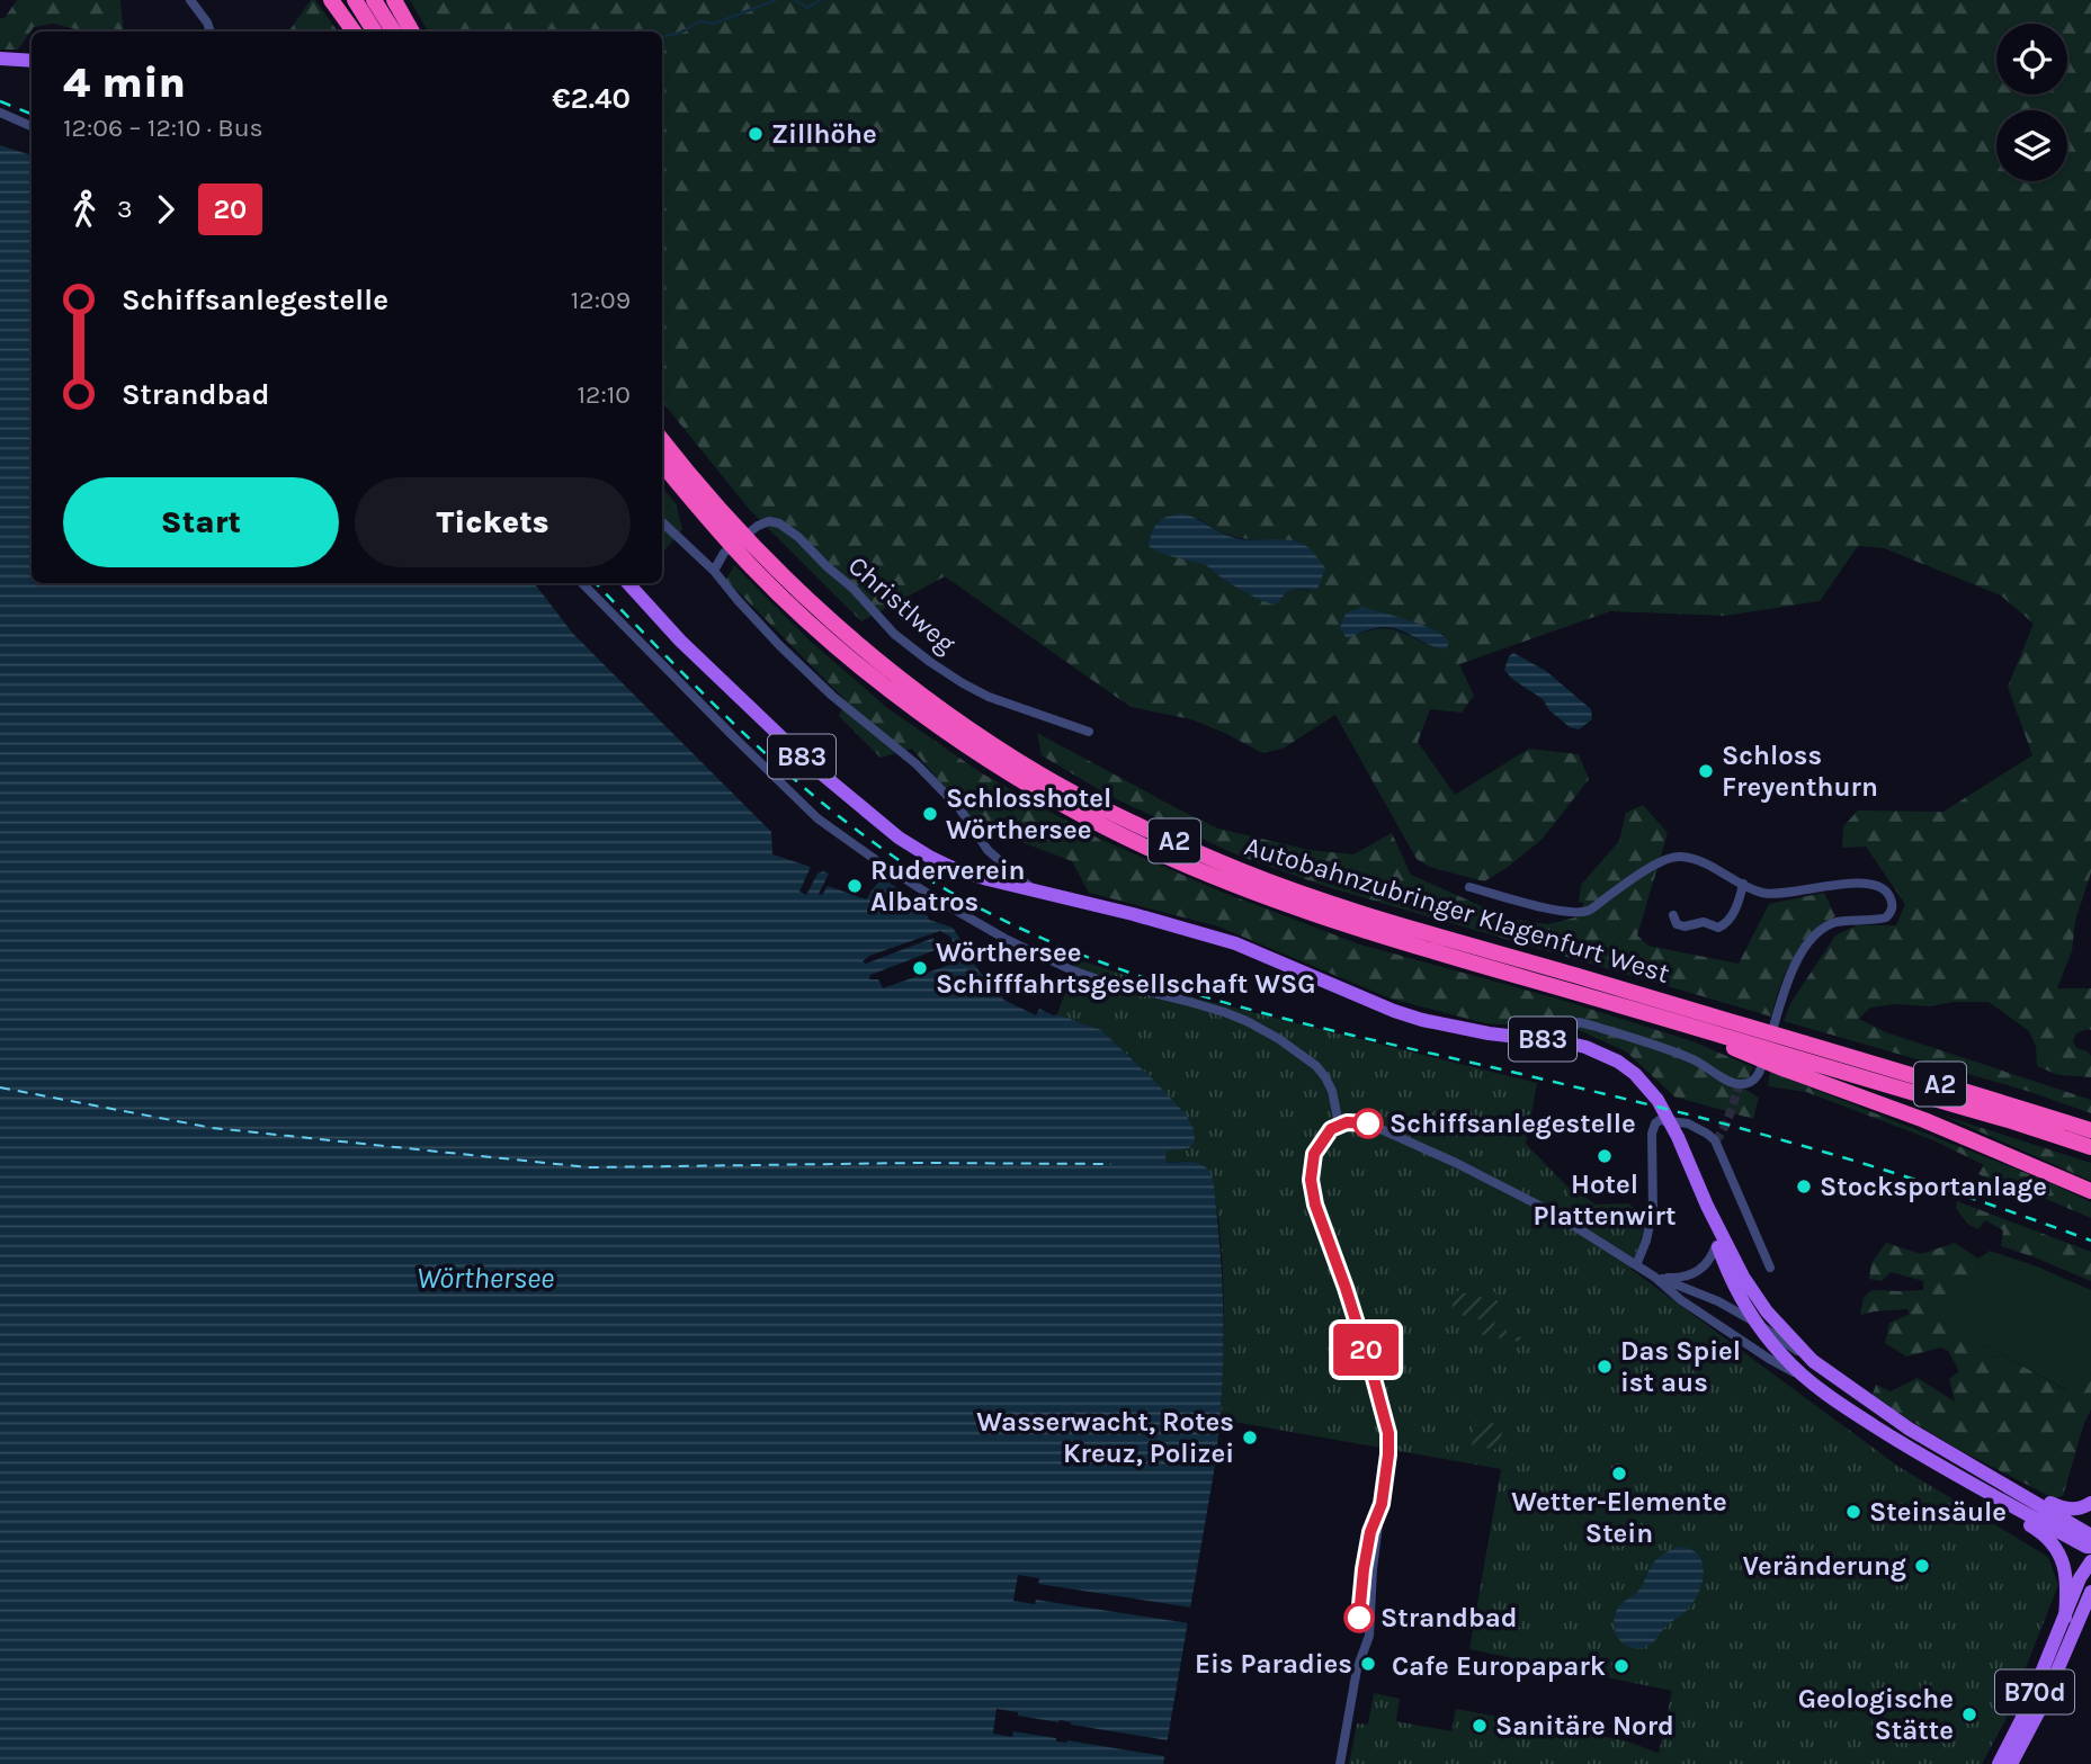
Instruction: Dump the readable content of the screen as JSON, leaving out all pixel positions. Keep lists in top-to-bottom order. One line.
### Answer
{"streets":{"highway":["A2","Autobahnzubringer Klagenfurt West"],"main road":["B83","B70d"],"street":["Christlweg"]},"water":["Wörthersee"],"places":["Zillhöhe","Schloss Freyenthurn","Schlosshotel Wörthersee","Ruderverein Albatros","Wörthersee Schifffahrtsgesellschaft WSG","Schiffsanlegestelle","Hotel Plattenwirt","Stocksportanlage","Das Spiel ist aus","Wasserwacht, Rotes Kreuz, Polizei","Wetter-Elemente Stein","Steinsäule","Veränderung","Strandbad","Eis Paradies","Cafe Europapark","Geologische Stätte","Sanitäre Nord"],"lines":["bus line 20"],"page":{"on_map":"20","heading":["4 min","12:06 – 12:10 · Bus","€2.40"],"legs":["3","20"],"list":[{"name":"Schiffsanlegestelle","value":"12:09"},{"name":"Strandbad","value":"12:10"}],"buttons":["Start","Tickets"]}}
